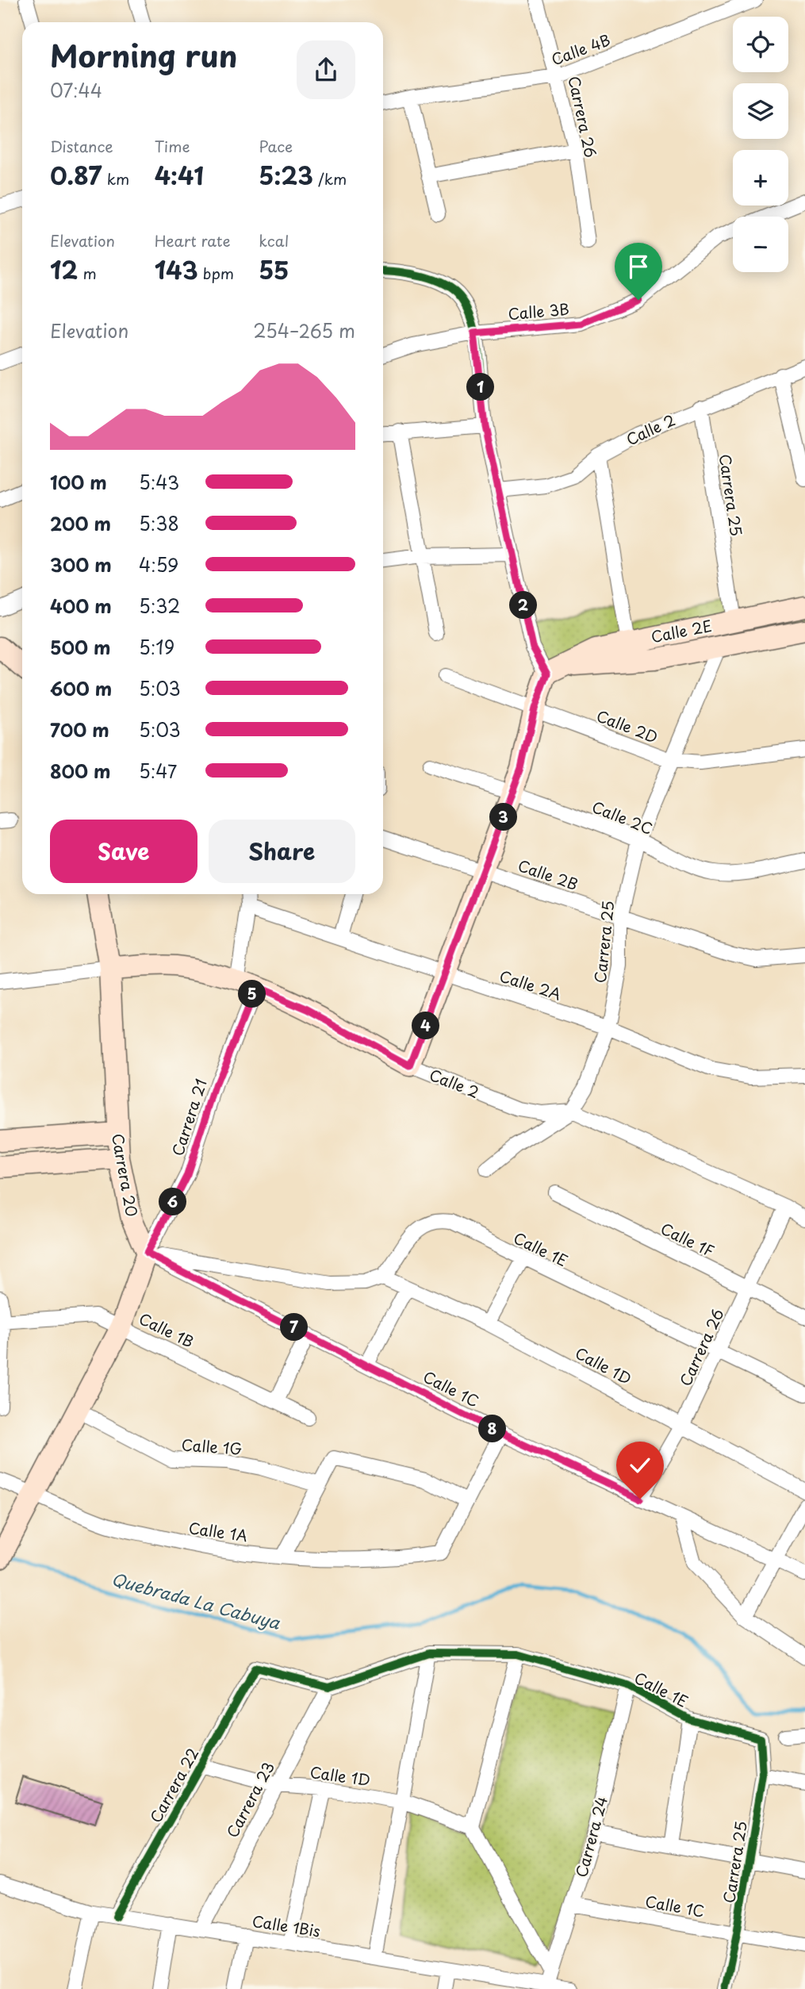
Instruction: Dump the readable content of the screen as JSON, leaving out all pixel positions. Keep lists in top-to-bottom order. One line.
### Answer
{"streets":{"street":["Calle 4B","Carrera 26","Calle 3B","Calle 2","Carrera 25","Calle 2E","Calle 2D","Calle 2C","Calle 2B","Calle 2A","Carrera 21","Carrera 20","Calle 1F","Calle 1E","Calle 1B","Calle 1D","Calle 1C","Calle 1G","Calle 1A","Carrera 22","Carrera 23","Carrera 24","Calle 1Bis"]},"crossings":[["Calle 4B","Carrera 26"],["Carrera 26","Calle 2"],["Carrera 26","Calle 1F"],["Carrera 26","Calle 1E"],["Carrera 26","Calle 1D"],["Carrera 26","Calle 1C"],["Calle 2","Carrera 25"],["Calle 2","Carrera 21"],["Calle 2","Carrera 20"],["Carrera 25","Calle 2E"],["Carrera 25","Calle 2D"],["Carrera 25","Calle 2C"],["Carrera 25","Calle 2B"],["Carrera 25","Calle 2A"],["Carrera 25","Calle 1E"],["Carrera 25","Calle 1C"],["Calle 2A","Carrera 21"],["Carrera 21","Carrera 20"],["Carrera 21","Calle 1C"],["Carrera 20","Calle 1C"],["Calle 1E","Calle 1D"],["Calle 1E","Carrera 22"],["Calle 1E","Carrera 23"],["Calle 1E","Carrera 24"],["Calle 1D","Carrera 22"],["Calle 1D","Carrera 23"],["Calle 1C","Carrera 24"],["Carrera 22","Carrera 23"],["Carrera 22","Calle 1Bis"],["Carrera 23","Calle 1Bis"],["Carrera 24","Calle 1Bis"]],"water":["Quebrada La Cabuya"],"page":{"map_buttons":["+","−"],"heading":["Morning run","07:44"],"stats":[["Distance","0.87 km"],["Time","4:41"],["Pace","5:23 /km"],["Elevation","12 m"],["Heart rate","143 bpm"],["kcal","55"]],"chart":["Elevation","254–265 m"],"pins":["1","2","3","5","4","6","7","8"],"list":[{"name":"100 m","note":"5:43"},{"name":"200 m","note":"5:38"},{"name":"300 m","note":"4:59"},{"name":"400 m","note":"5:32"},{"name":"500 m","note":"5:19"},{"name":"600 m","note":"5:03"},{"name":"700 m","note":"5:03"},{"name":"800 m","note":"5:47"}],"buttons":["Save","Share"]}}
